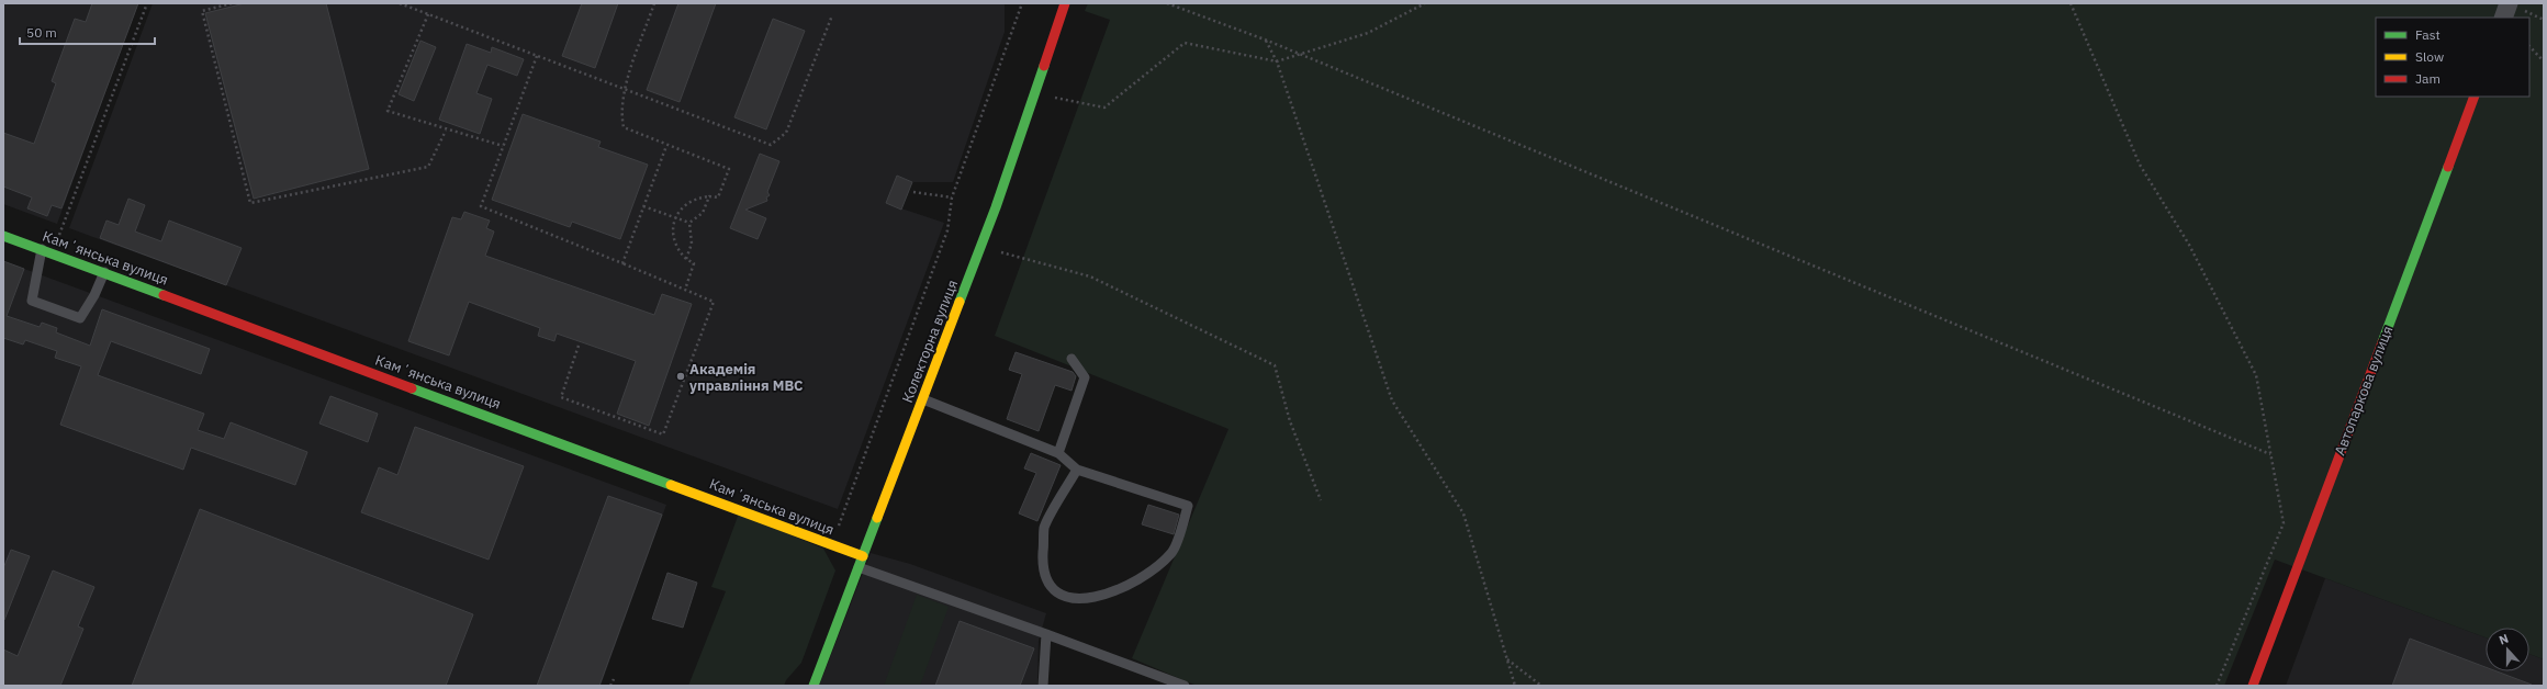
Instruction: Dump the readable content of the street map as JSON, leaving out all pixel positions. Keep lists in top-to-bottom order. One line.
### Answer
{"streets":{"street":["Камʼянська вулиця","Колекторна вулиця","Автопаркова вулиця"]},"crossings":[["Камʼянська вулиця","Колекторна вулиця"]],"places":["Академія управління МВС"],"legend":["Fast","Slow","Jam"],"scale_bar":"50 m","north":"top"}
